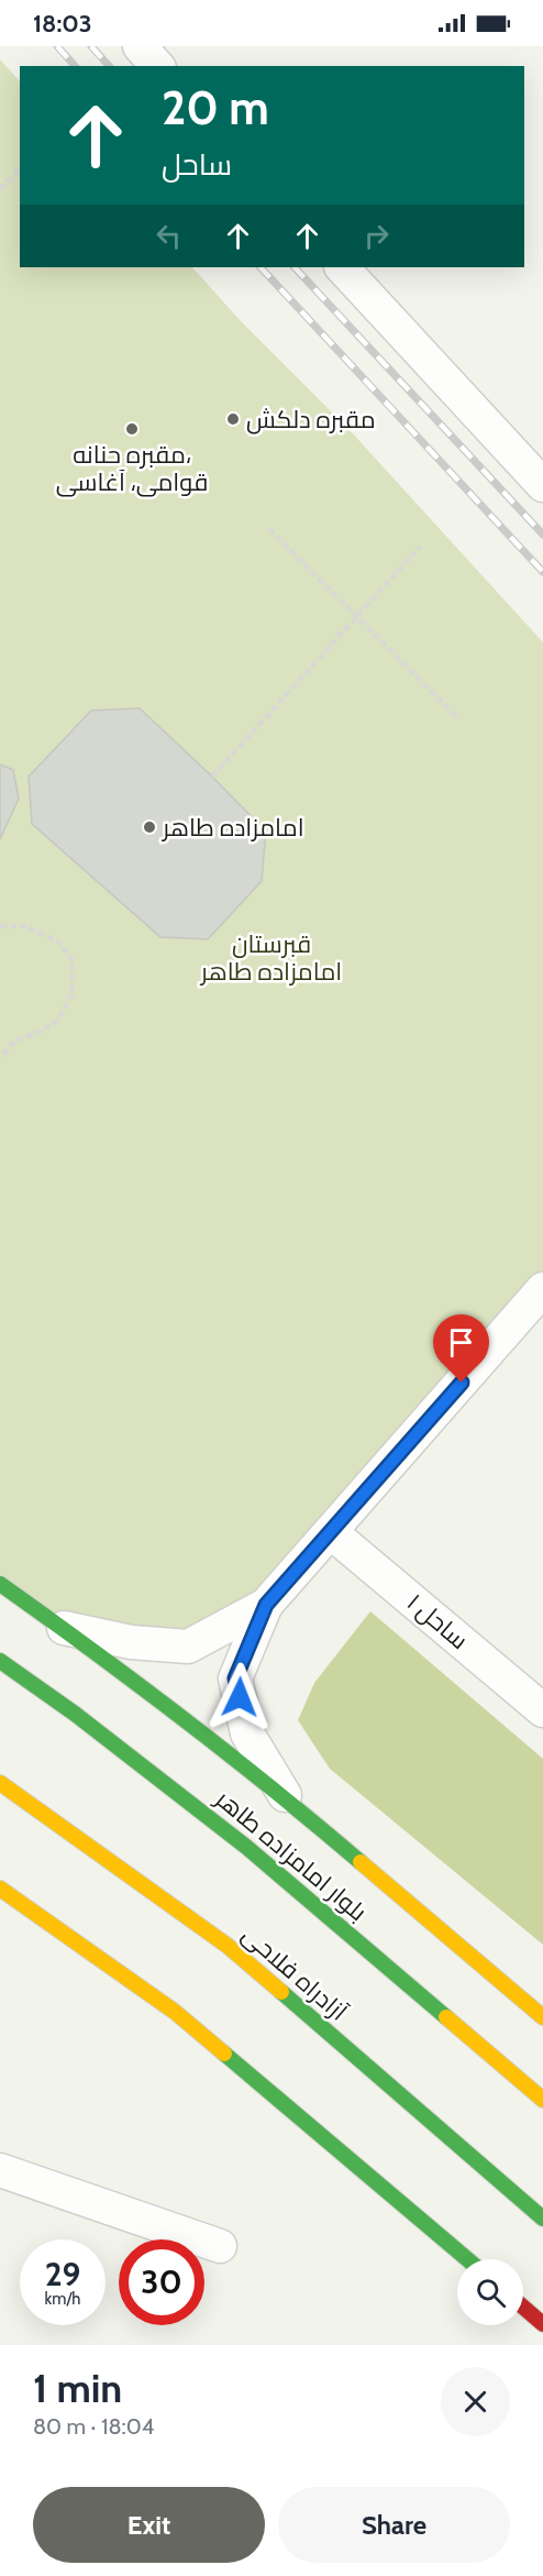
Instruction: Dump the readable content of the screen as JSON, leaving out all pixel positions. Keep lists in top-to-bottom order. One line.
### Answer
{"streets":{"main road":["بلوار امامزاده طاهر","آزادراه فلاحی"],"street":["ساحل ۱"]},"parks":["قبرستان امامزاده طاهر"],"places":["مقبره دلکش","مقبره حنانه، قوامی، آغاسی","امامزاده طاهر"],"page":{"status":"18:03","turn":["20 m","ساحل"],"speed":"29 km/h","limit":"30","heading":["1 min","80 m · 18:04"],"buttons":["Exit","Share"]}}
